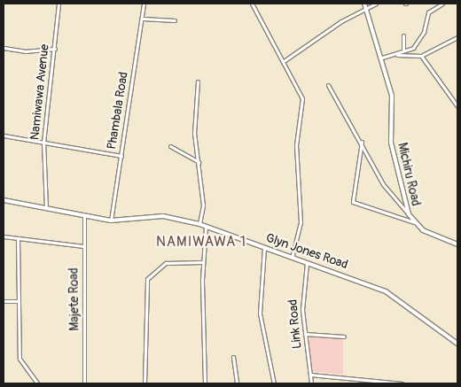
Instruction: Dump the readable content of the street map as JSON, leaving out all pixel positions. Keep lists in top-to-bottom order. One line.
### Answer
{"streets":{"street":["Namiwawa Avenue","Phambala Road","Michiru Road","Glyn Jones Road","Majete Road","Link Road"]},"crossings":[["Namiwawa Avenue","Glyn Jones Road"],["Phambala Road","Glyn Jones Road"],["Glyn Jones Road","Majete Road"],["Glyn Jones Road","Link Road"]],"districts":["NAMIWAWA 1"]}
